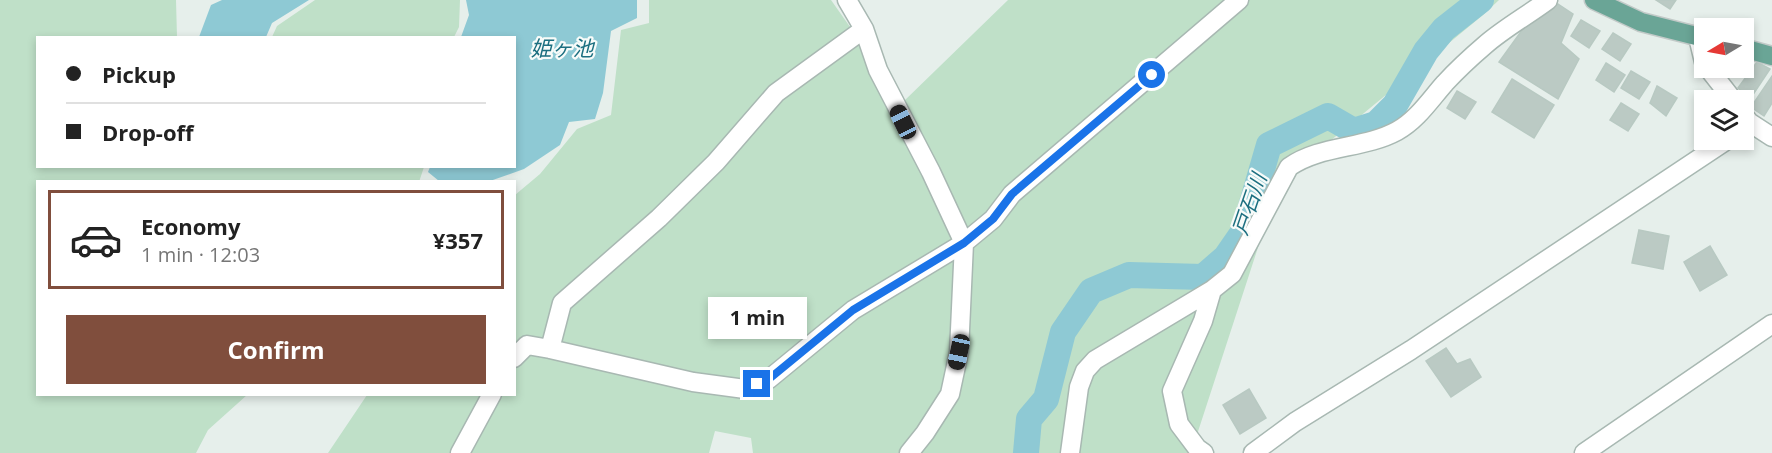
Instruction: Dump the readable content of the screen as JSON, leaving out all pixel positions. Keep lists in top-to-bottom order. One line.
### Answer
{"water":["姫ヶ池","戸石川"],"north":"left","page":{"banner":["Pickup","Drop-off"],"list":[{"name":"Economy","note":"1 min · 12:03","value":"¥357"}],"bubble":"1 min","buttons":"Confirm"}}
